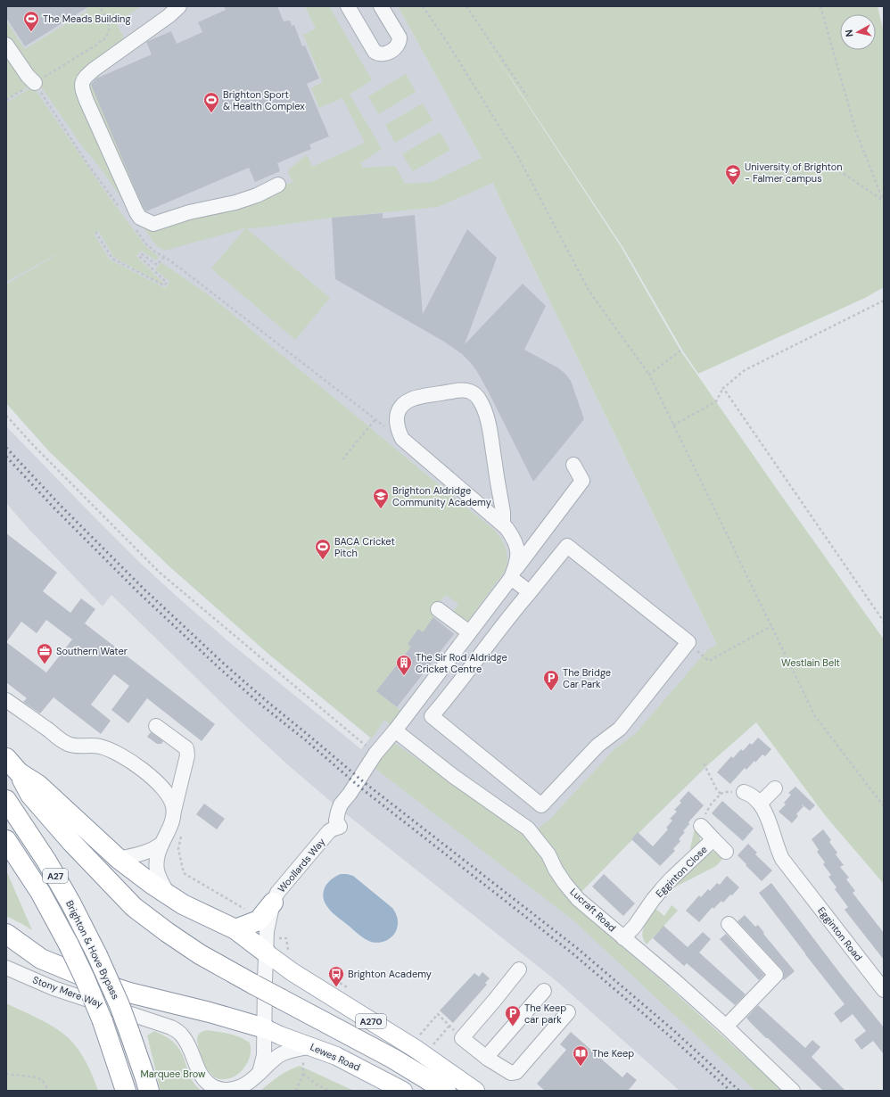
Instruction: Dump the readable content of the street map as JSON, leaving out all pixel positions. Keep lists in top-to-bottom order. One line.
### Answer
{"streets":{"highway":["A27","Brighton & Hove Bypass"],"main road":["A270","Lewes Road"],"street":["Woollards Way","Egginton Close","Lucraft Road","Egginton Road","Stony Mere Way"]},"crossings":[["Woollards Way","Lucraft Road"],["Woollards Way","A270"],["Woollards Way","Lewes Road"],["Egginton Close","Lucraft Road"],["Stony Mere Way","Lewes Road"]],"parks":["Westlain Belt","Marquee Brow"],"places":{"sports":["The Meads Building","Brighton Sport & Health Complex","BACA Cricket Pitch"],"school or university":["University of Brighton - Falmer campus","Brighton Aldridge Community Academy"],"office":["Southern Water"],"building":["The Sir Rod Aldridge Cricket Centre"],"parking":["The Bridge Car Park","The Keep car park"],"bus stop":["Brighton Academy"],"library":["The Keep"]},"north":"left"}
